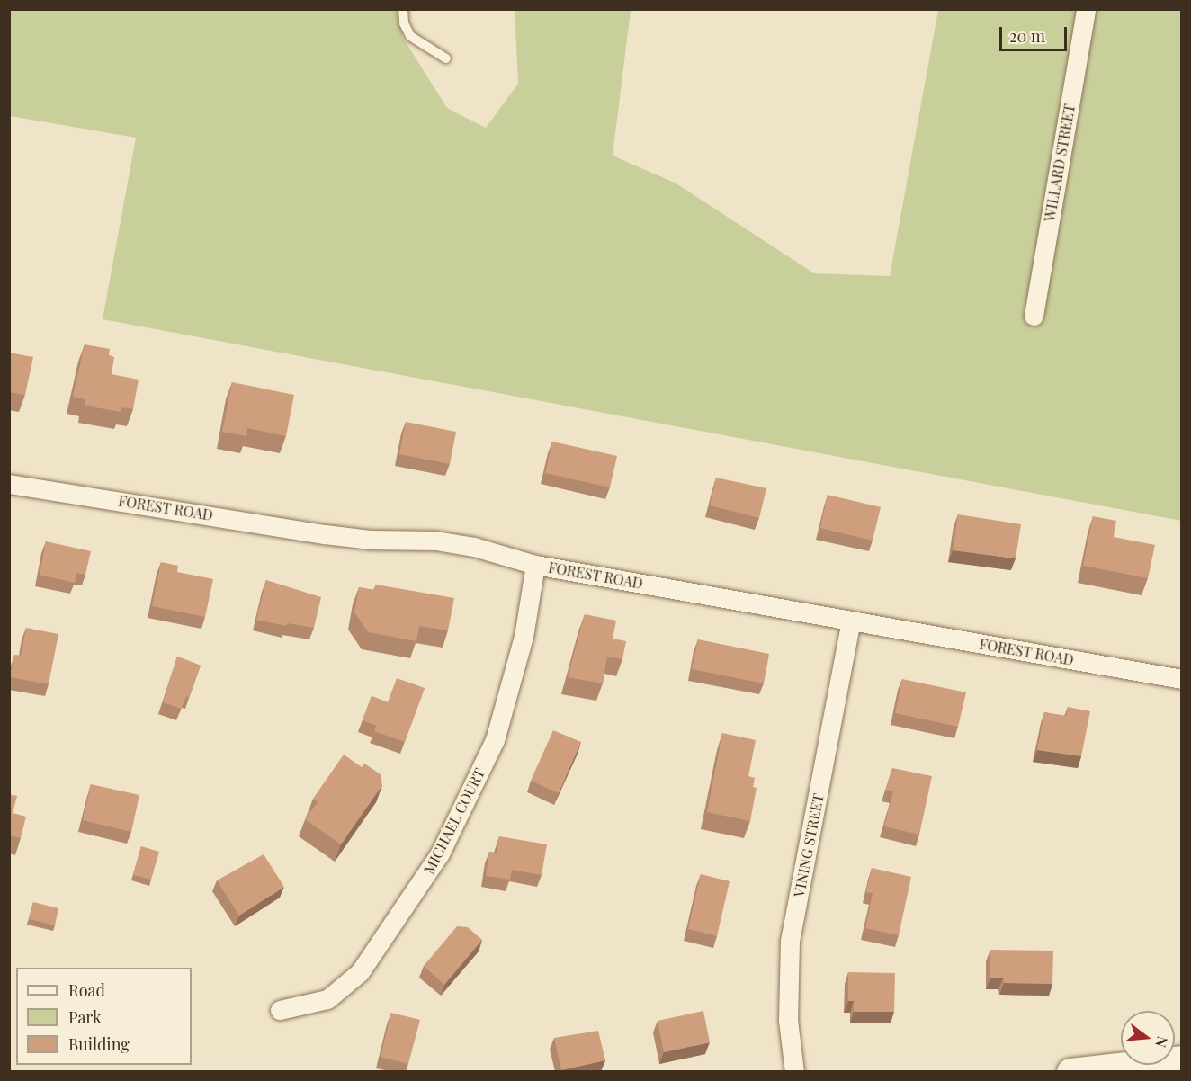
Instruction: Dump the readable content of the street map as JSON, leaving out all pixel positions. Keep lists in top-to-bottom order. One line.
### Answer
{"streets":{"street":["WILLARD STREET","FOREST ROAD","MICHAEL COURT","VINING STREET"]},"crossings":[["FOREST ROAD","MICHAEL COURT"],["FOREST ROAD","VINING STREET"]],"legend":["Road","Park","Building"],"scale_bar":"20 m","north":"right"}
